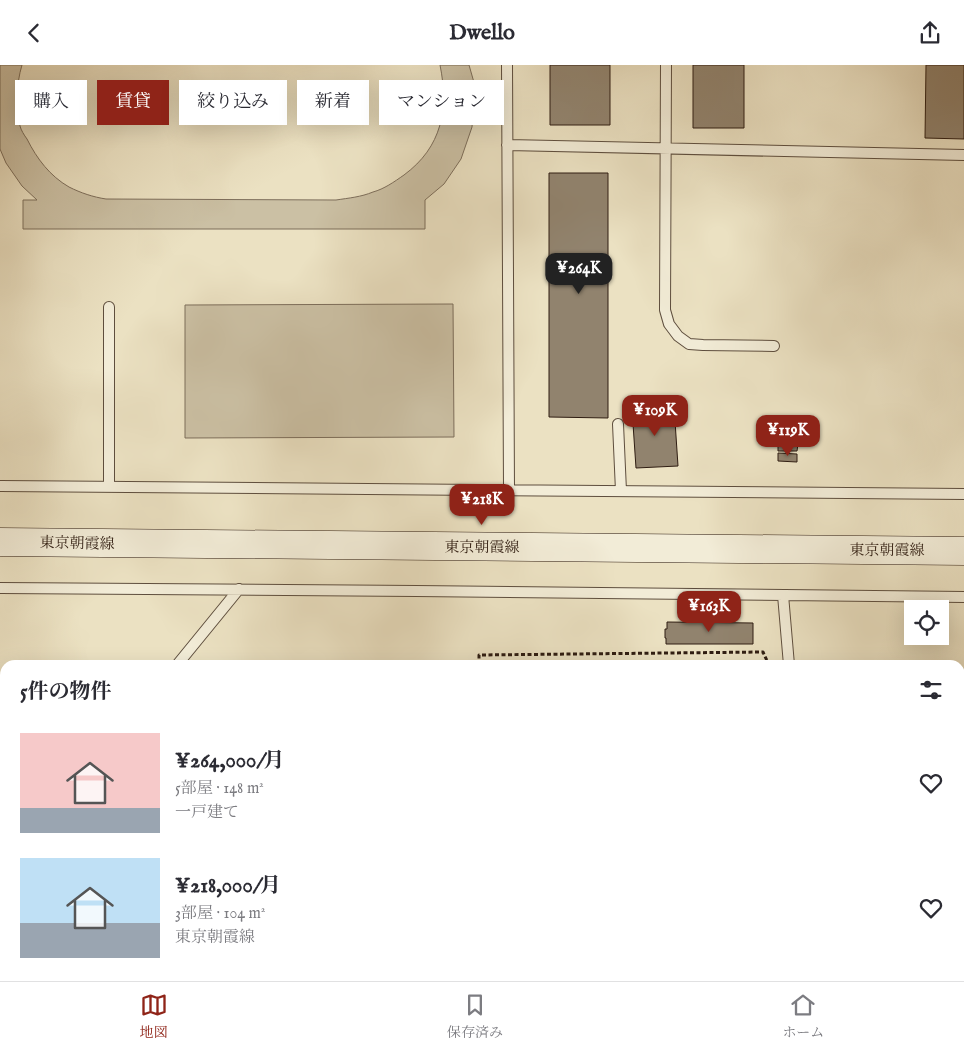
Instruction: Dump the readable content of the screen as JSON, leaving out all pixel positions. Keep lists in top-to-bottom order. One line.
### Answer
{"streets":{"main road":["東京朝霞線"]},"page":{"header":"Dwello","chip":["購入","賃貸","絞り込み","新着","マンション"],"price":["¥264K","¥109K","¥119K","¥218K","¥163K"],"heading":"5件の物件","list":[{"name":"¥264,000/月","note":"5部屋 · 148 m² · 一戸建て"},{"name":"¥218,000/月","note":"3部屋 · 104 m² · 東京朝霞線"}],"tabs":["地図","保存済み","ホーム"]}}
